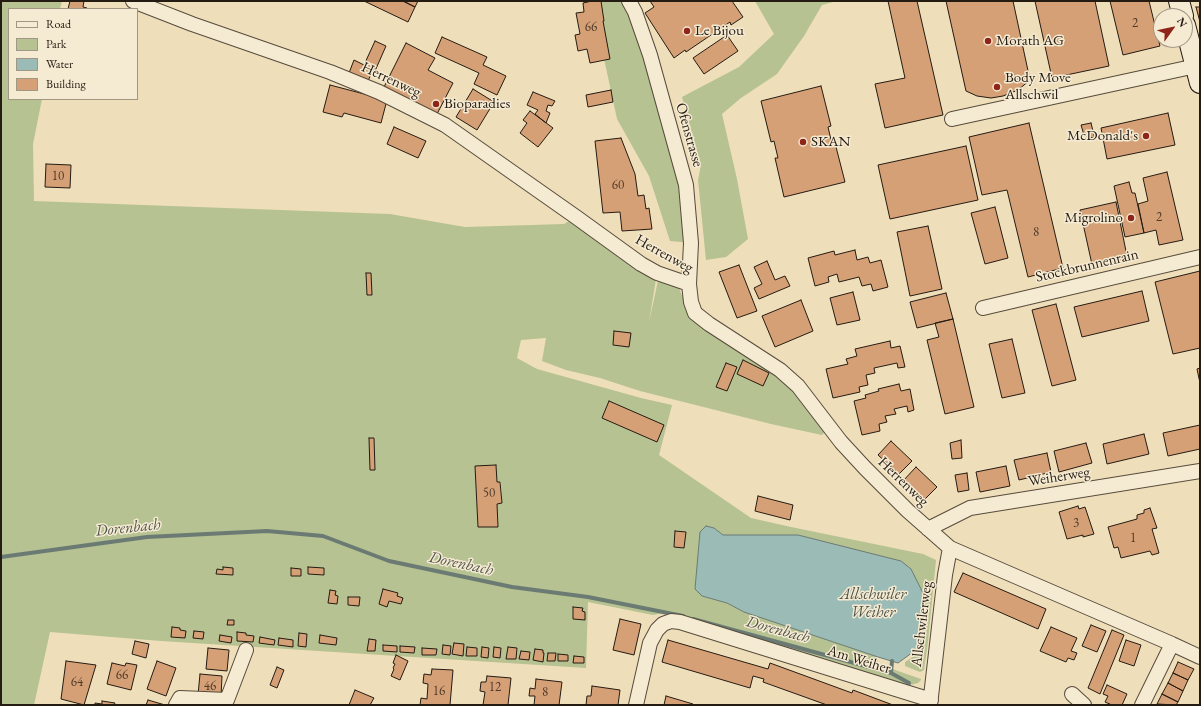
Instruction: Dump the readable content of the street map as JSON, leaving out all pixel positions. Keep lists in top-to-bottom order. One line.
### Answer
{"streets":{"street":["Herrenweg","Ofenstrasse","Stockbrunnenrain","Weiherweg","Allschwilerweg","Am Weiher"]},"crossings":[["Herrenweg","Ofenstrasse"],["Herrenweg","Weiherweg"],["Herrenweg","Allschwilerweg"],["Allschwilerweg","Am Weiher"]],"water":["Dorenbach","Allschwiler Weiher"],"places":["Le Bijou","Morath AG","Body Move Allschwil","Bioparadies","McDonald's","SKAN","Migrolino"],"house_numbers":["2","66","10","60","2","8","50","3","1","66","64","46","12","16","8"],"legend":["Road","Park","Water","Building"],"north":"top right"}
